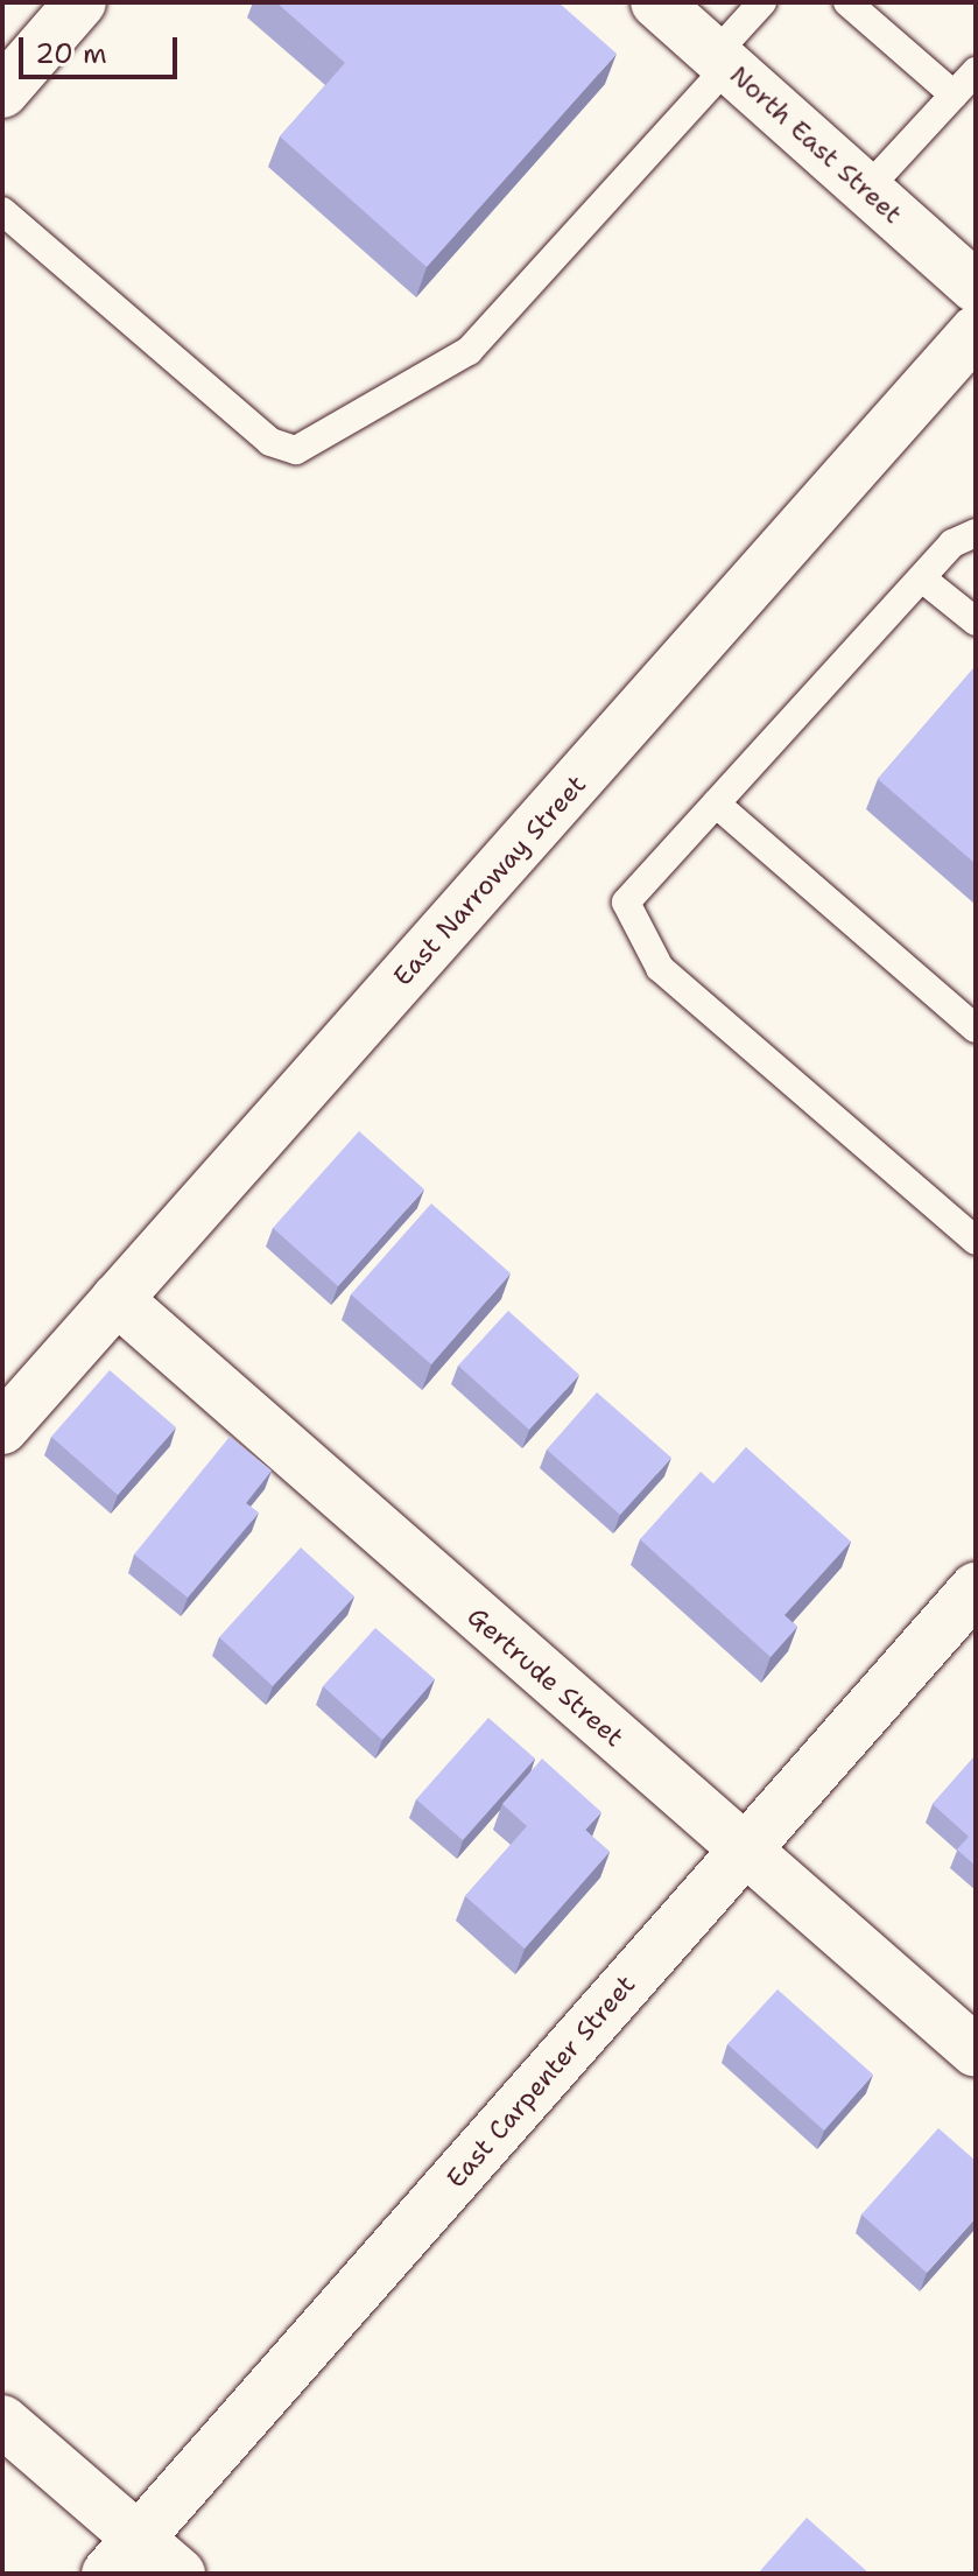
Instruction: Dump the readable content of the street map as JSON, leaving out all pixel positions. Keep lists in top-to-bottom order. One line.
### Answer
{"streets":{"street":["North East Street","East Narroway Street","Gertrude Street","East Carpenter Street"]},"crossings":[["East Narroway Street","Gertrude Street"],["Gertrude Street","East Carpenter Street"]],"scale_bar":"20 m"}
